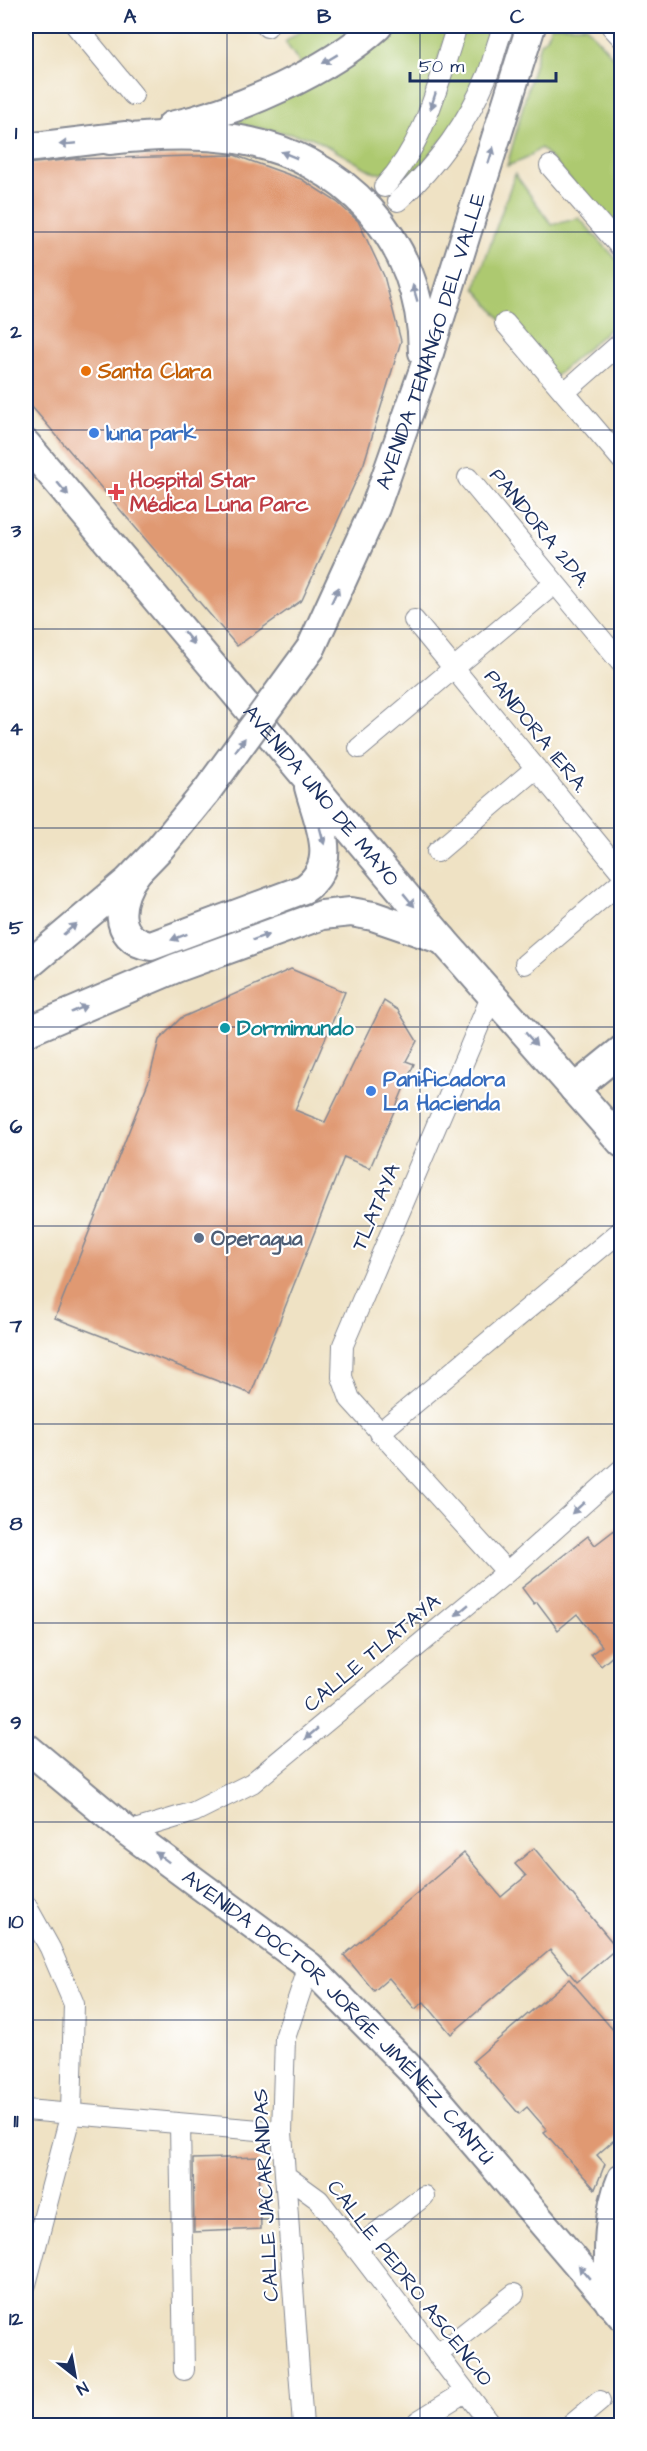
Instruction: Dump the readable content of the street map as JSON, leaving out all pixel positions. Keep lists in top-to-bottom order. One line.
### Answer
{"streets":{"main road":["AVENIDA TENANGO DEL VALLE","AVENIDA UNO DE MAYO","AVENIDA DOCTOR JORGE JIMÉNEZ CANTÚ"],"street":["PANDORA 2DA.","PANDORA 1ERA.","TLATAYA","CALLE TLATAYA","CALLE JACARANDAS","CALLE PEDRO ASCENCIO"]},"crossings":[["AVENIDA UNO DE MAYO","TLATAYA"],["TLATAYA","CALLE TLATAYA"],["CALLE TLATAYA","AVENIDA DOCTOR JORGE JIMÉNEZ CANTÚ"],["AVENIDA DOCTOR JORGE JIMÉNEZ CANTÚ","CALLE JACARANDAS"],["CALLE JACARANDAS","CALLE PEDRO ASCENCIO"]],"one_way":["AVENIDA TENANGO DEL VALLE","AVENIDA UNO DE MAYO","CALLE TLATAYA","AVENIDA DOCTOR JORGE JIMÉNEZ CANTÚ"],"places":{"other":["Santa Clara","luna park","Dormimundo","Panificadora La Hacienda","Operagua"],"health":["Hospital Star Médica Luna Parc"]},"scale_bar":"50 m","north":"bottom right","grid":{"columns":["A","B","C"],"rows":["1","2","3","4","5","6","7","8","9","10","11","12"]}}
